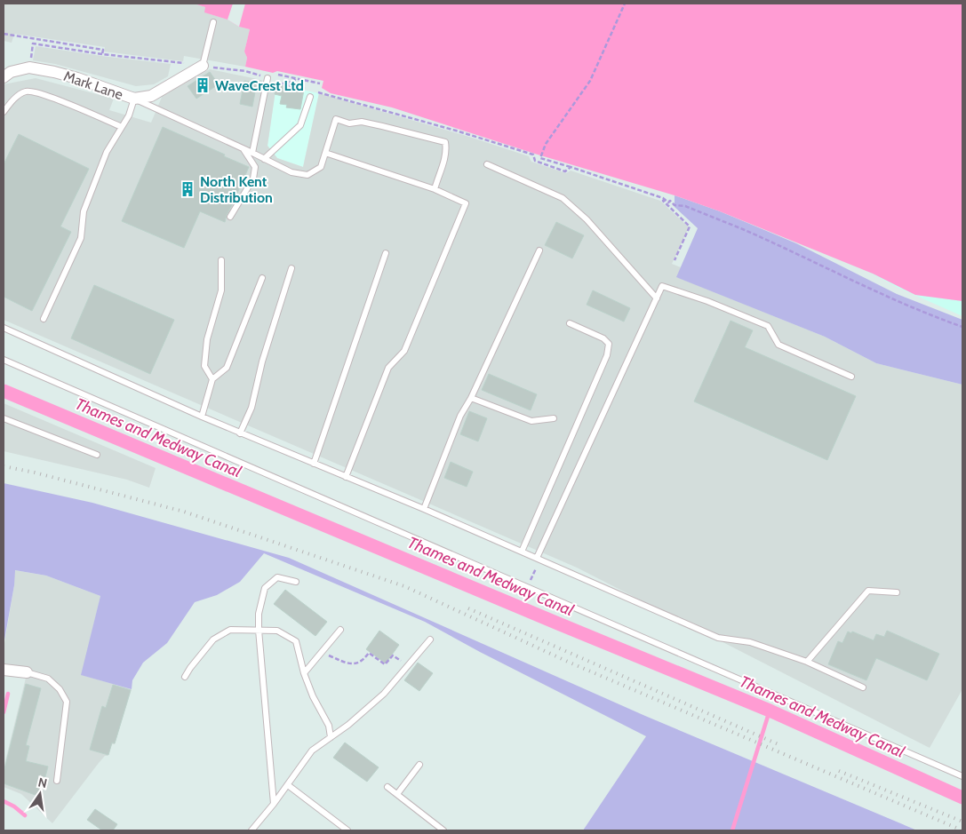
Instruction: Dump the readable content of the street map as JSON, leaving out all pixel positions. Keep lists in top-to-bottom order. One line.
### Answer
{"streets":{"street":["Mark Lane"]},"water":["Thames and Medway Canal"],"places":{"building":["WaveCrest Ltd","North Kent Distribution"]},"north":"top"}
